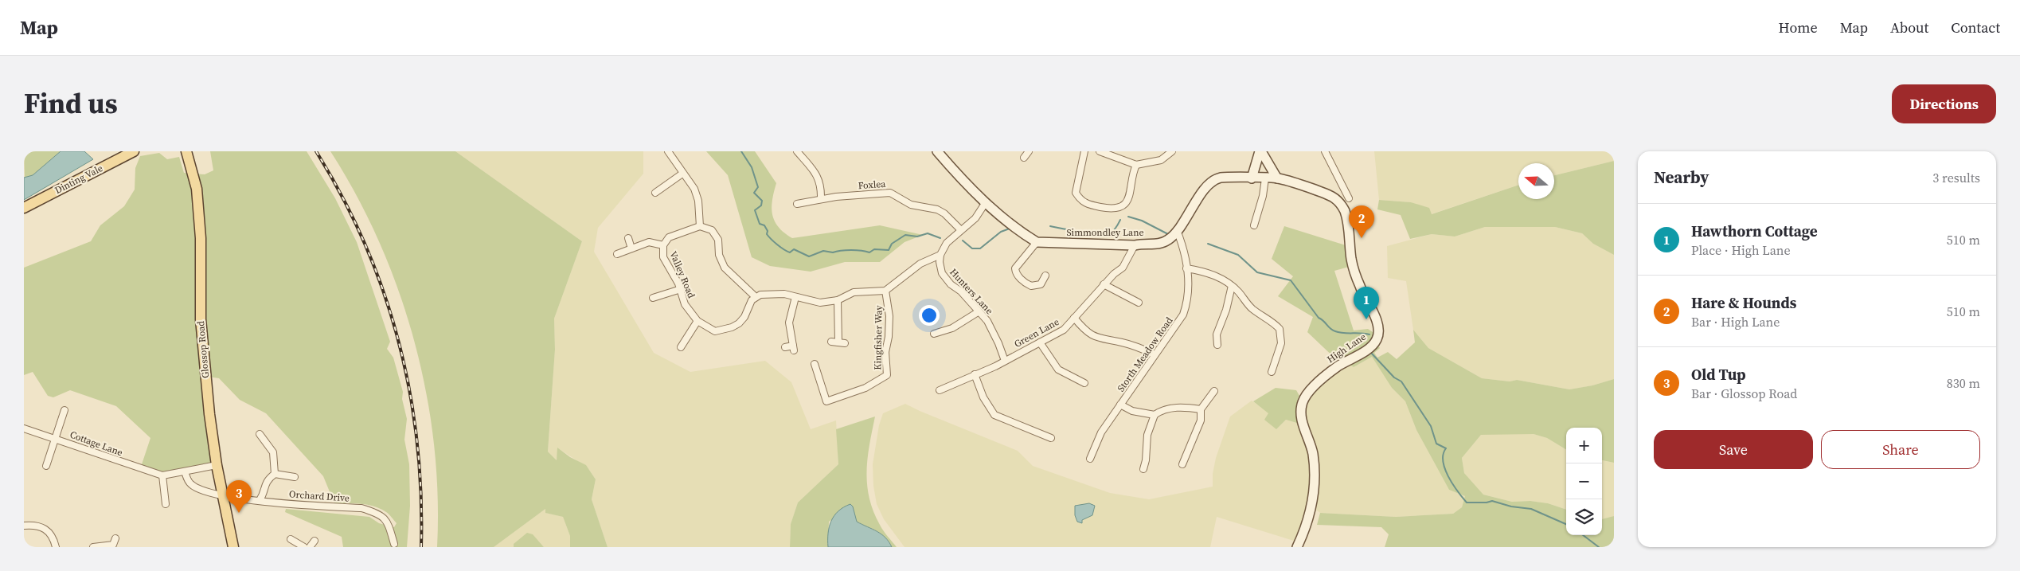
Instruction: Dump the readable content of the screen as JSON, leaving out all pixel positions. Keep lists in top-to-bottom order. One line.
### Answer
{"streets":{"main road":["Dinting Vale","Glossop Road"],"street":["Foxlea","Simmondley Lane","Valley Road","Hunters Lane","Green Lane","Kingfisher Way","High Lane","Storth Meadow Road","Cottage Lane","Orchard Drive"]},"crossings":[["Simmondley Lane","Green Lane"],["Simmondley Lane","High Lane"],["Simmondley Lane","Storth Meadow Road"],["Hunters Lane","Green Lane"],["Glossop Road","Cottage Lane"],["Glossop Road","Orchard Drive"]],"north":"left","page":{"header":"Map","nav":["Home","Map","About","Contact"],"title":"Find us","buttons":["Directions",["Save","Share"]],"heading":["Nearby","3 results"],"list":[{"mark":"1","name":"Hawthorn Cottage","note":"Place · High Lane","value":"510 m"},{"mark":"2","name":"Hare & Hounds","note":"Bar · High Lane","value":"510 m"},{"mark":"3","name":"Old Tup","note":"Bar · Glossop Road","value":"830 m"}],"pins":["2","1","3"],"map_buttons":["+","−"]}}
